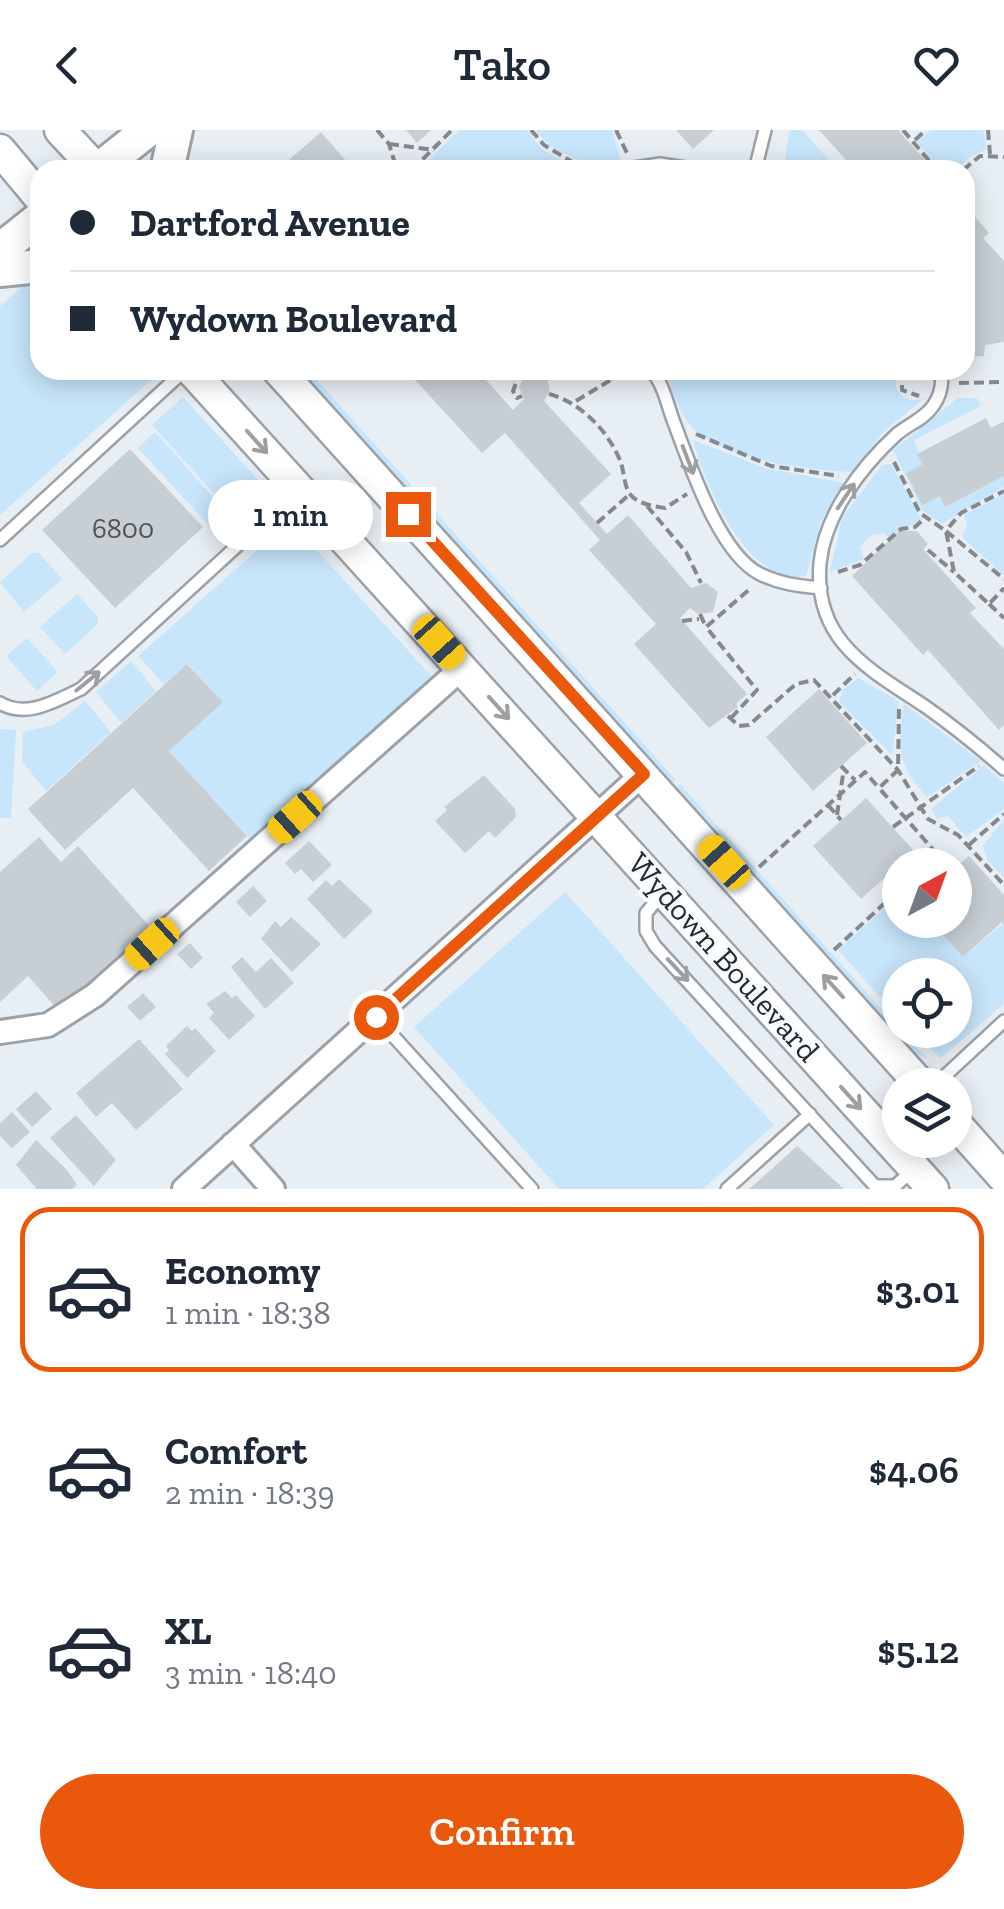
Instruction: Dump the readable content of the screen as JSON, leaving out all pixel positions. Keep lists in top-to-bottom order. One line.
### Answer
{"streets":{"street":["Wydown Boulevard"]},"house_numbers":["6800"],"north":"top right","page":{"header":"Tako","banner":["Dartford Avenue","Wydown Boulevard"],"bubble":"1 min","list":[{"name":"Economy","note":"1 min · 18:38","value":"$3.01"},{"name":"Comfort","note":"2 min · 18:39","value":"$4.06"},{"name":"XL","note":"3 min · 18:40","value":"$5.12"}],"buttons":"Confirm"}}
